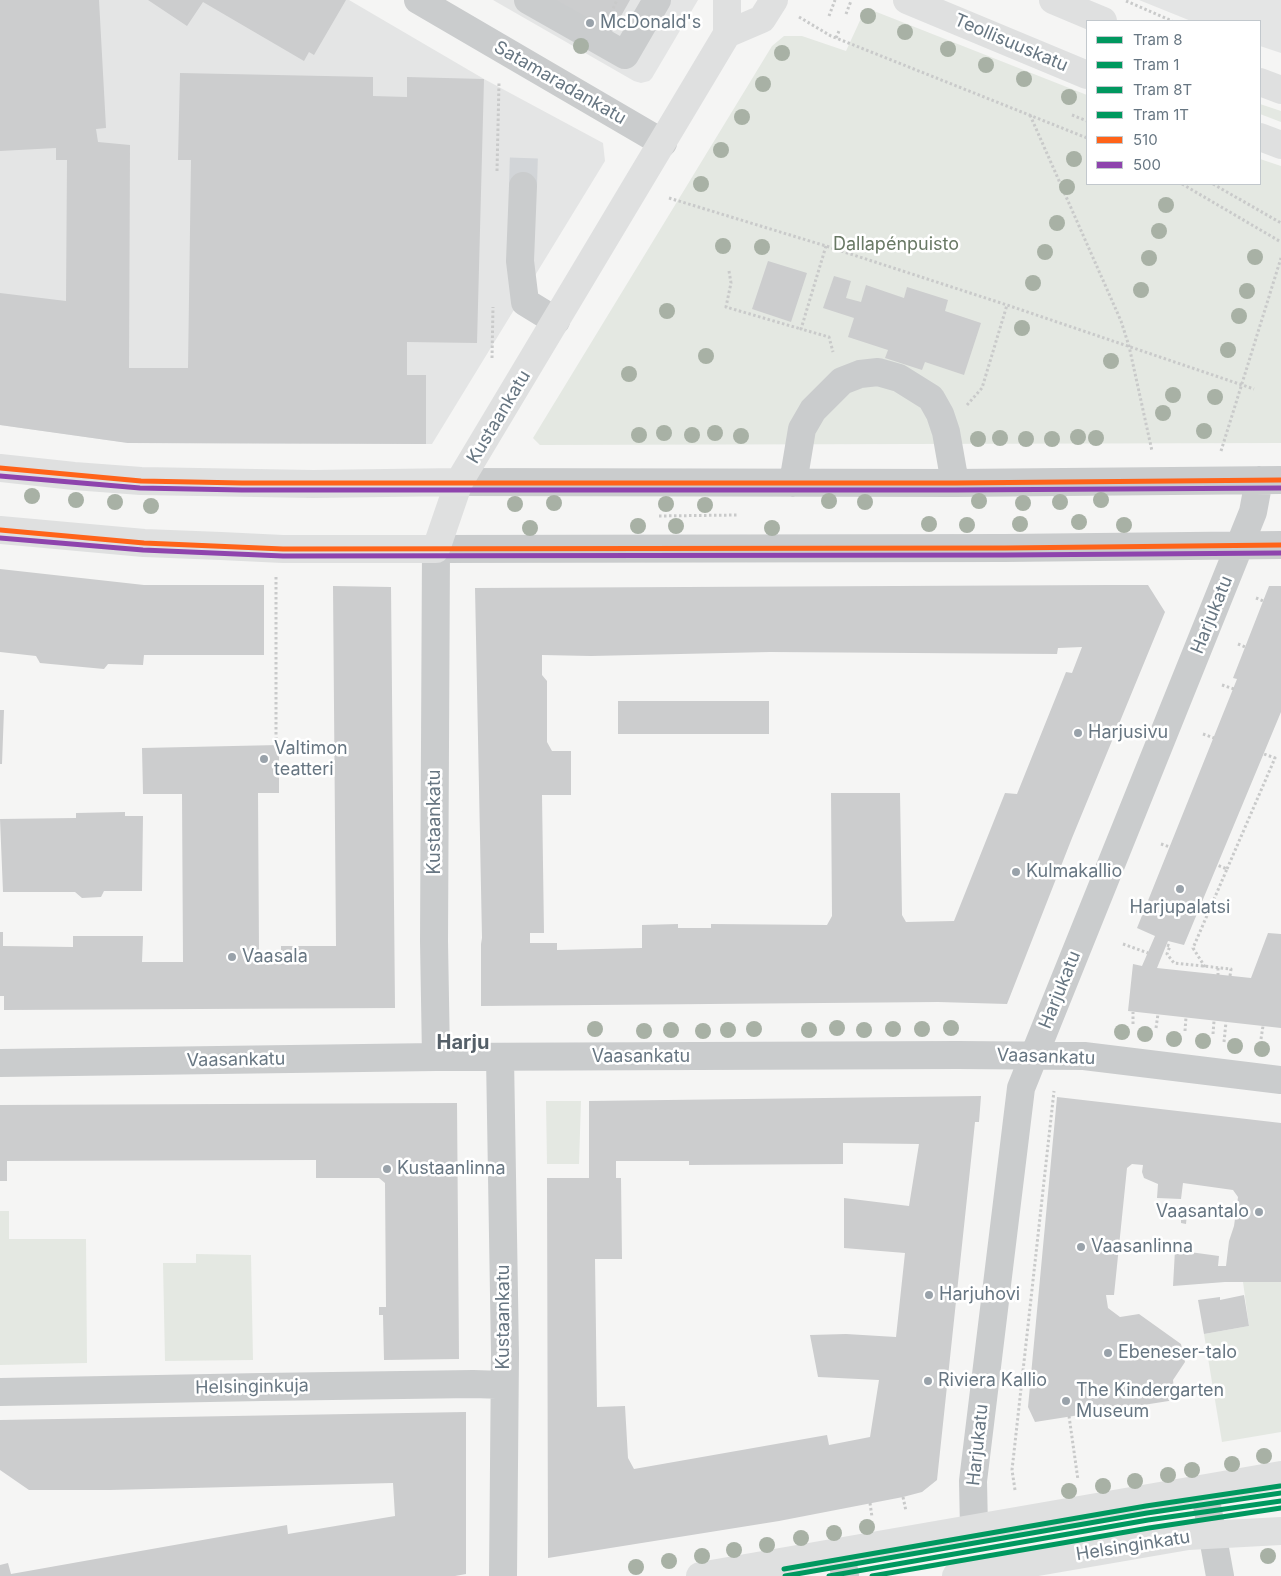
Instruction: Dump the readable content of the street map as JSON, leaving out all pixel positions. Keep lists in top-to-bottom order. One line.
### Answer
{"streets":{"main road":["Teollisuuskatu","Kustaankatu","Helsinginkatu"],"street":["Satamaradankatu","Harjukatu","Vaasankatu","Helsinginkuja"]},"crossings":[["Satamaradankatu","Kustaankatu"],["Kustaankatu","Vaasankatu"],["Kustaankatu","Helsinginkuja"],["Harjukatu","Vaasankatu"]],"districts":["Harju"],"parks":["Dallapénpuisto"],"places":["McDonald's","Harjusivu","Valtimon teatteri","Kulmakallio","Harjupalatsi","Vaasala","Kustaanlinna","Vaasantalo","Vaasanlinna","Harjuhovi","Ebeneser-talo","Riviera Kallio","The Kindergarten Museum"],"lines":["transit line 510","transit line 500","tram line 8T","tram line 8","tram line 1","tram line 1T"],"legend":["Tram 8","Tram 1","Tram 8T","Tram 1T","510","500"]}
